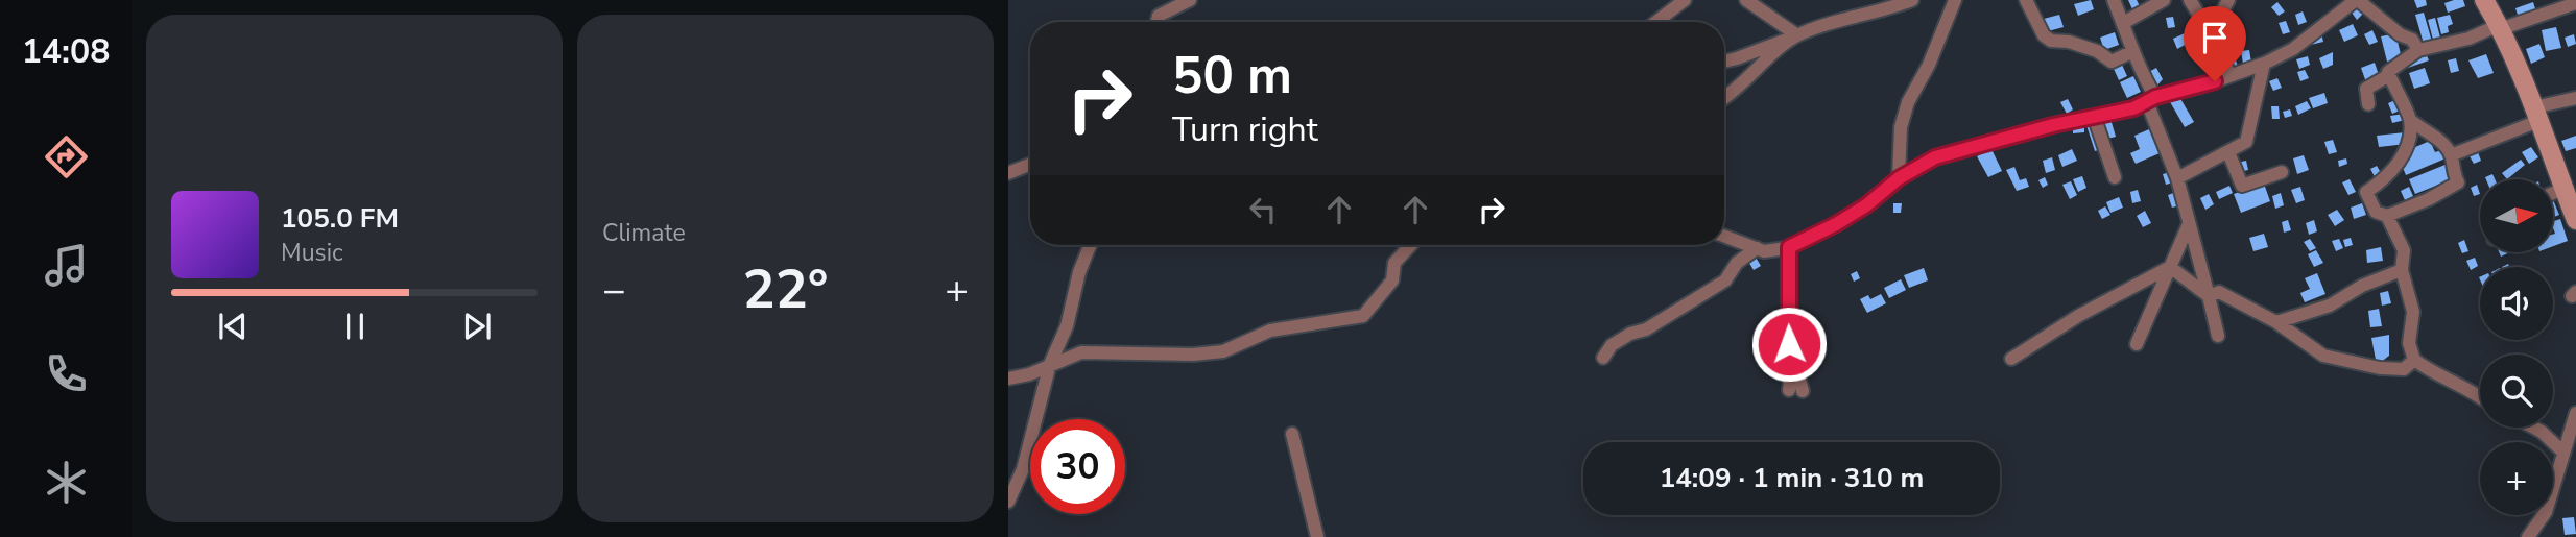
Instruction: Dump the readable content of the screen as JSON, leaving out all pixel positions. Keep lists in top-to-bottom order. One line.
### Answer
{"north":"right","page":{"tabs":"14:08","tile":"Climate","turn":["50 m","Turn right"],"map_buttons":"+","song":["105.0 FM","Music"],"heat":["−","22°","+"],"limit":"30","trip":"14:09 · 1 min · 310 m"}}
